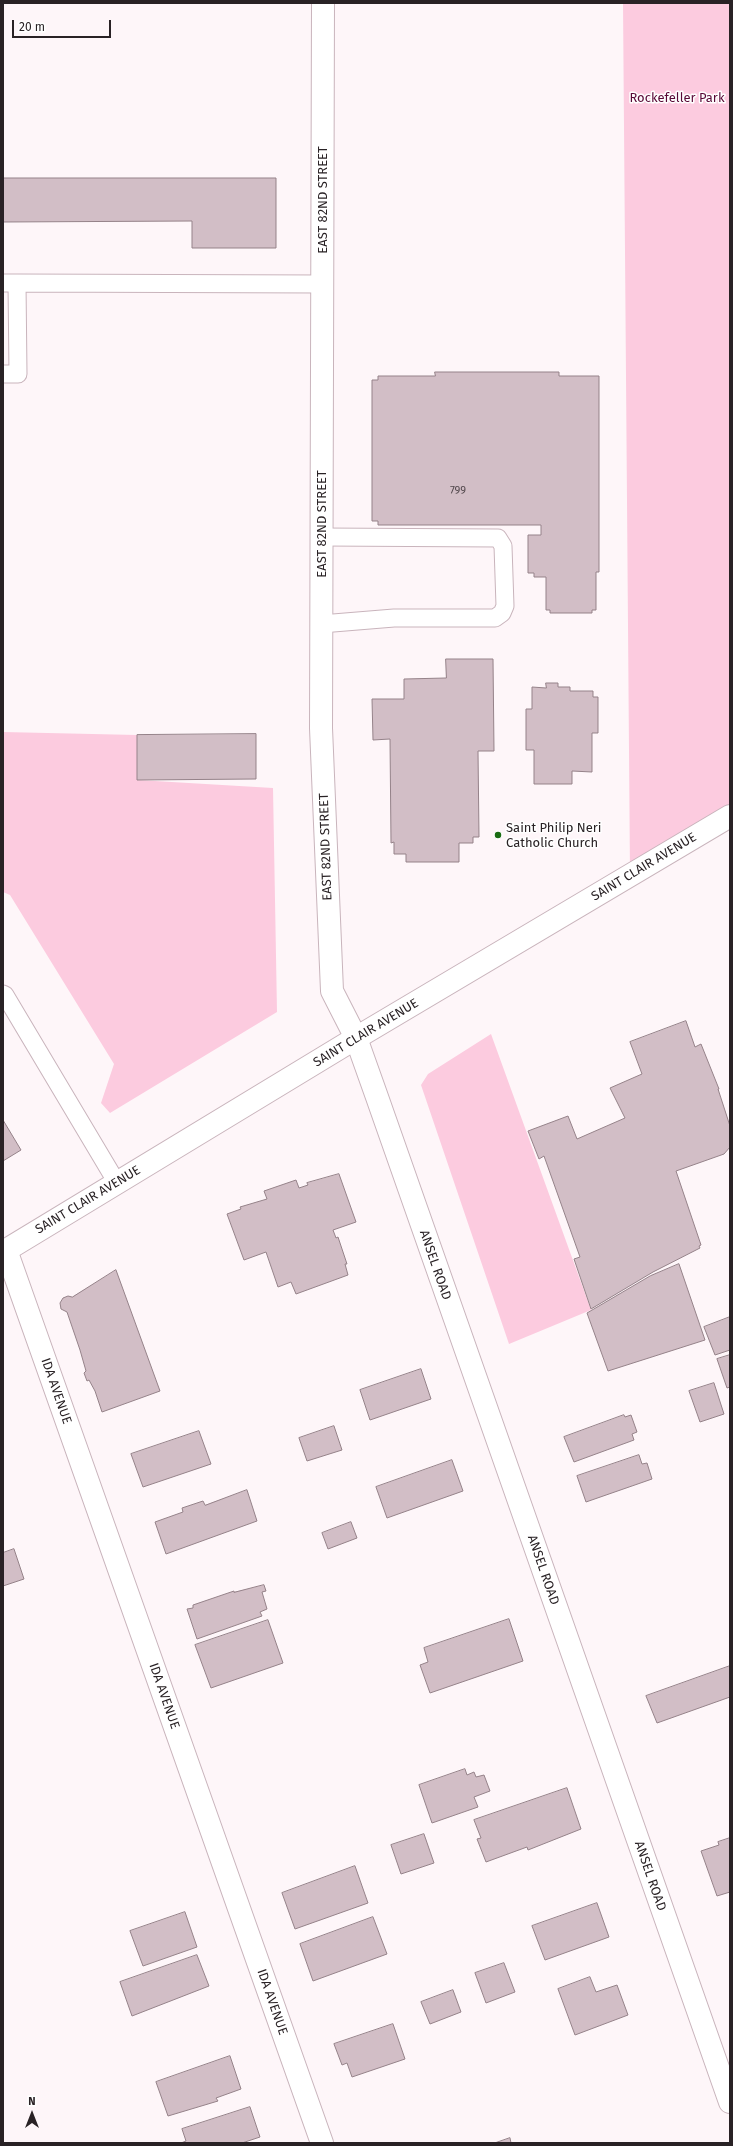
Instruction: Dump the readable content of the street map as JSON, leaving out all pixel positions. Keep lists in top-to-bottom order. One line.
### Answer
{"streets":{"street":["EAST 82ND STREET","SAINT CLAIR AVENUE","ANSEL ROAD","IDA AVENUE"]},"crossings":[["EAST 82ND STREET","SAINT CLAIR AVENUE"],["EAST 82ND STREET","ANSEL ROAD"],["SAINT CLAIR AVENUE","ANSEL ROAD"],["SAINT CLAIR AVENUE","IDA AVENUE"]],"parks":["Rockefeller Park"],"places":["Saint Philip Neri Catholic Church"],"house_numbers":["799"],"scale_bar":"20 m","north":"top"}
